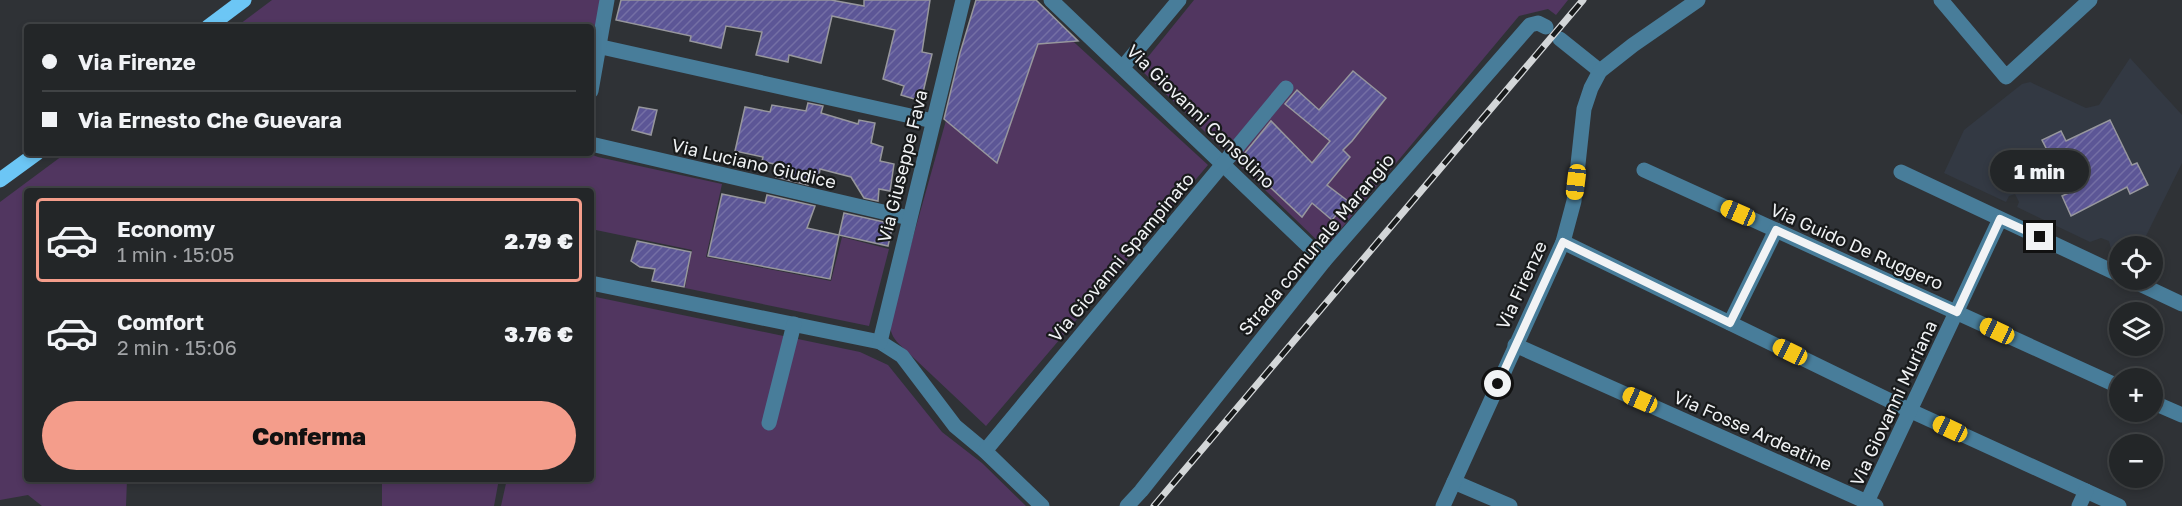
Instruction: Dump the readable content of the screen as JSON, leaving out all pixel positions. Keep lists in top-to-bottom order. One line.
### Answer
{"streets":{"street":["Via Giovanni Consolino","Via Luciano Giudice","Via Giuseppe Fava","Strada comunale Marangio","Via Guido De Ruggero","Via Giovanni Spampinato","Via Firenze","Via Giovanni Muriana","Via Fosse Ardeatine"]},"crossings":[["Via Giovanni Consolino","Strada comunale Marangio"],["Via Giovanni Consolino","Via Giovanni Spampinato"],["Via Luciano Giudice","Via Giuseppe Fava"],["Via Guido De Ruggero","Via Giovanni Muriana"],["Via Firenze","Via Fosse Ardeatine"],["Via Giovanni Muriana","Via Fosse Ardeatine"]],"page":{"banner":["Via Firenze","Via Ernesto Che Guevara"],"bubble":"1 min","list":[{"name":"Economy","note":"1 min · 15:05","value":"2.79 €"},{"name":"Comfort","note":"2 min · 15:06","value":"3.76 €"}],"map_buttons":["+","−"],"buttons":"Conferma"}}
